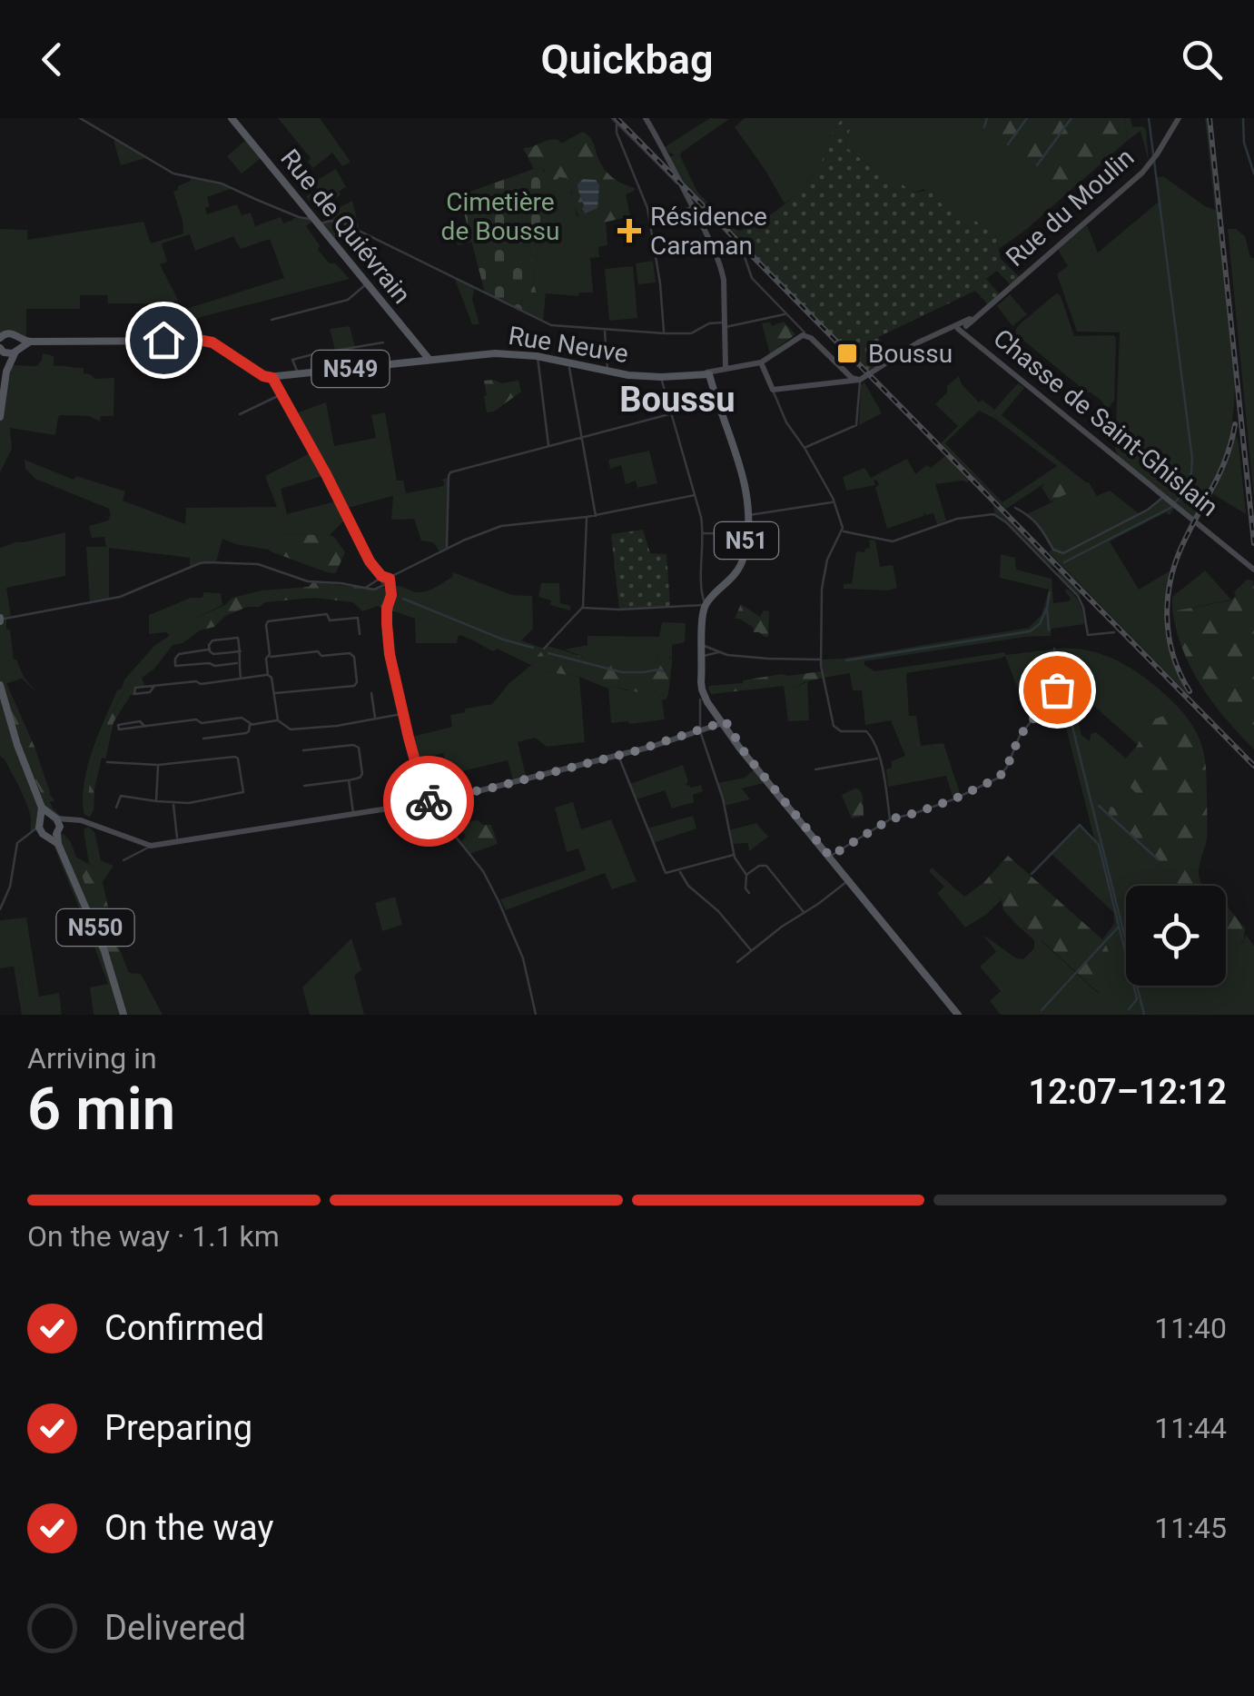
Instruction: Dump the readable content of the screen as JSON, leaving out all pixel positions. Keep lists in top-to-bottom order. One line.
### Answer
{"streets":{"main road":["Rue de Quiévrain","Rue Neuve","N549","N51","N550"],"street":["Rue du Moulin","Chasse de Saint-Ghislain"]},"crossings":[["Rue du Moulin","Chasse de Saint-Ghislain"],["Rue de Quiévrain","Rue Neuve"],["Rue Neuve","N51"]],"districts":["Boussu"],"parks":["Cimetière de Boussu"],"places":{"health":["Résidence Caraman"],"transit":["Boussu"]},"page":{"header":"Quickbag","heading":["6 min","Arriving in","12:07–12:12"],"bar":"On the way · 1.1 km","list":[["Confirmed","11:40"],["Preparing","11:44"],["On the way","11:45"],"Delivered"]}}
